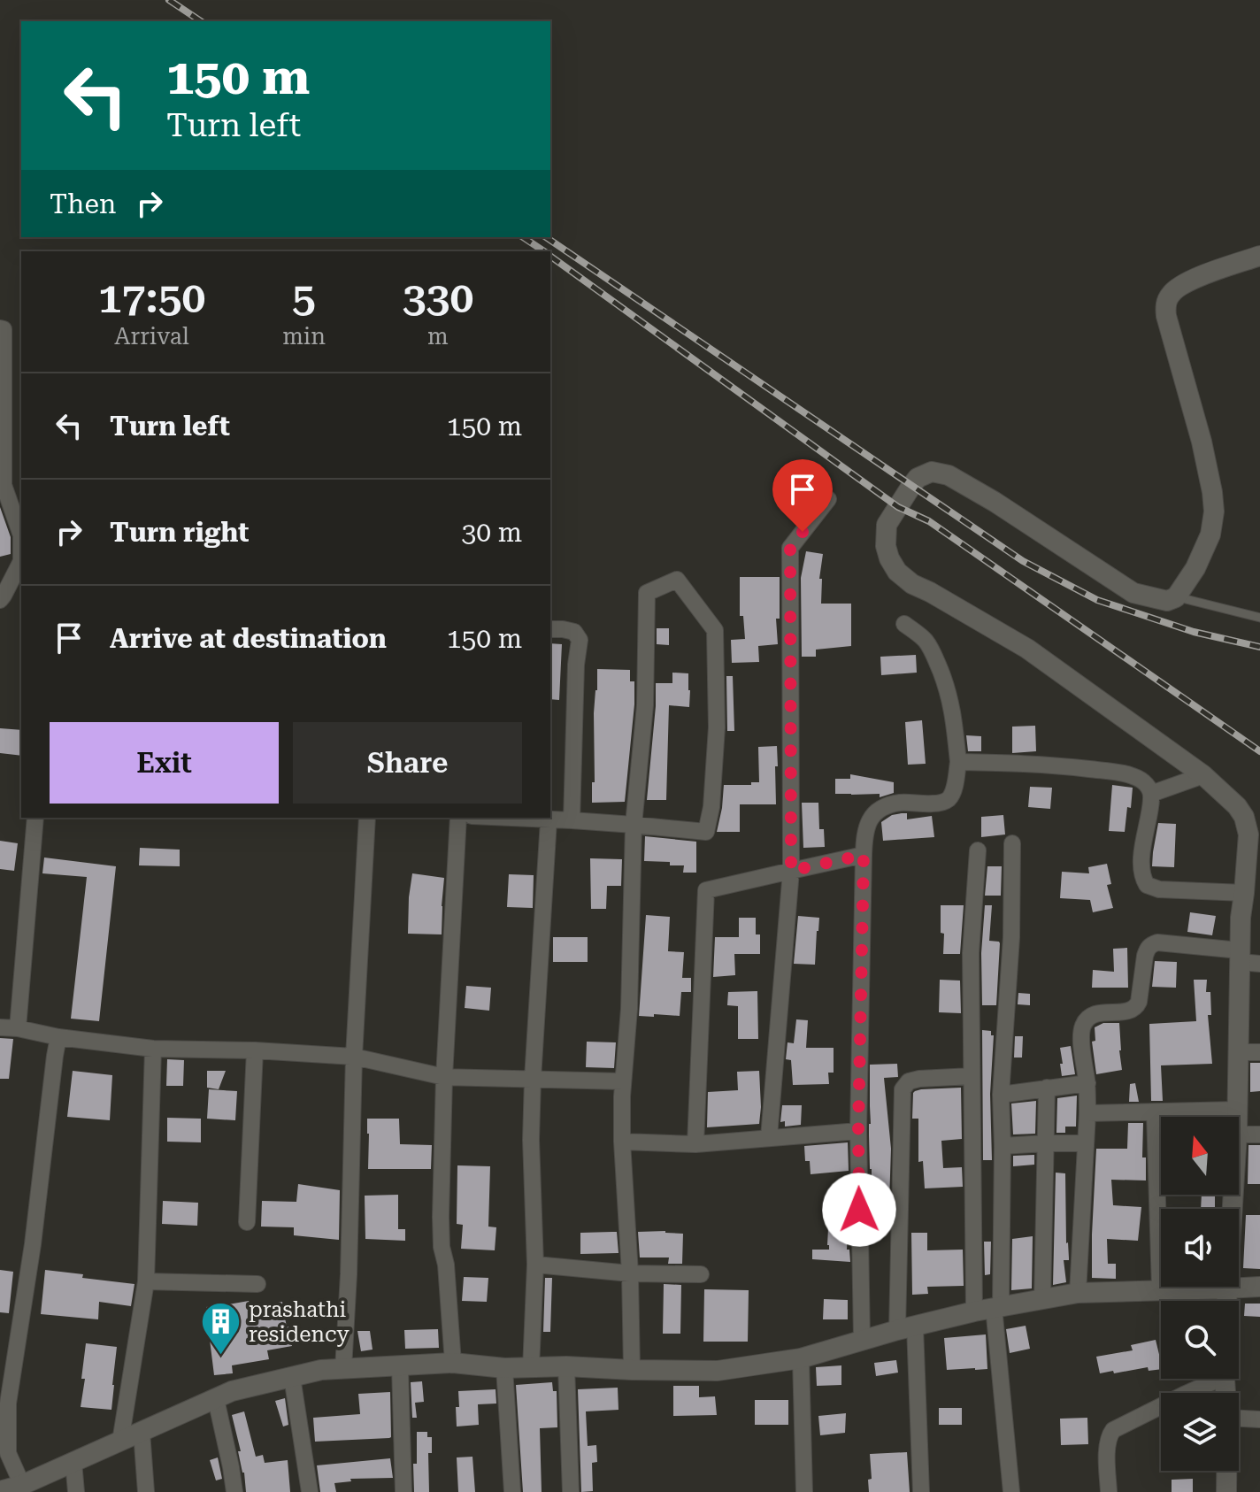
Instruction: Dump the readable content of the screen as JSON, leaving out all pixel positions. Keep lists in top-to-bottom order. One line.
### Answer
{"places":{"building":["prashathi residency"]},"north":"top","page":{"turn":["150 m","Turn left"],"then":"Then","eta":["17:50","Arrival","5","min","330","m"],"list":[{"name":"Turn left","value":"150 m"},{"name":"Turn right","value":"30 m"},{"name":"Arrive at destination","value":"150 m"}],"buttons":["Exit","Share"]}}
